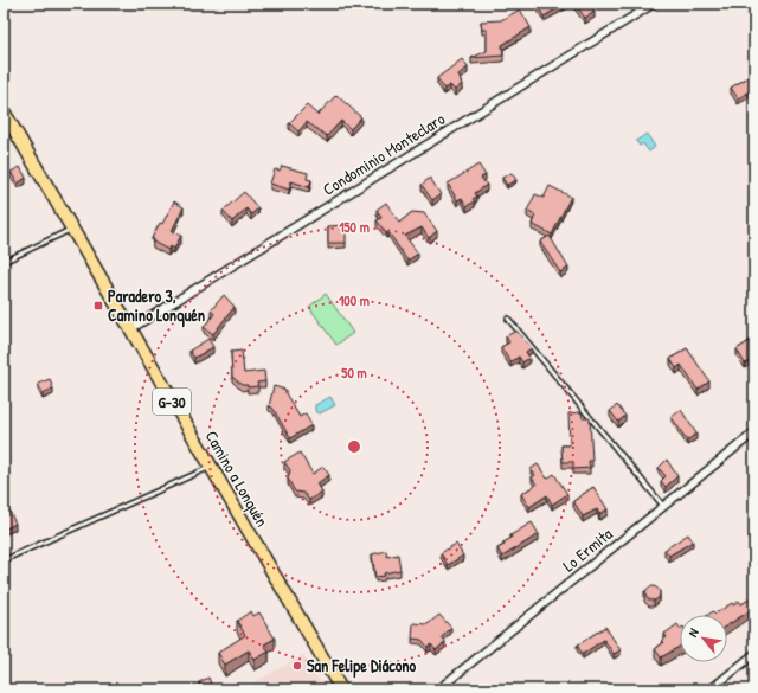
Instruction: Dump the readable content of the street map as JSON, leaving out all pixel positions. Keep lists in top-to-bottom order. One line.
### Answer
{"streets":{"main road":["G-30","Camino a Lonquén"],"street":["Condominio Monteclaro","Lo Ermita"]},"crossings":[["Condominio Monteclaro","Camino a Lonquén"]],"places":{"transit":["Paradero 3, Camino Lonquén"],"other":["San Felipe Diácono"]},"north":"top left","rings":["150 m","100 m","50 m"]}
